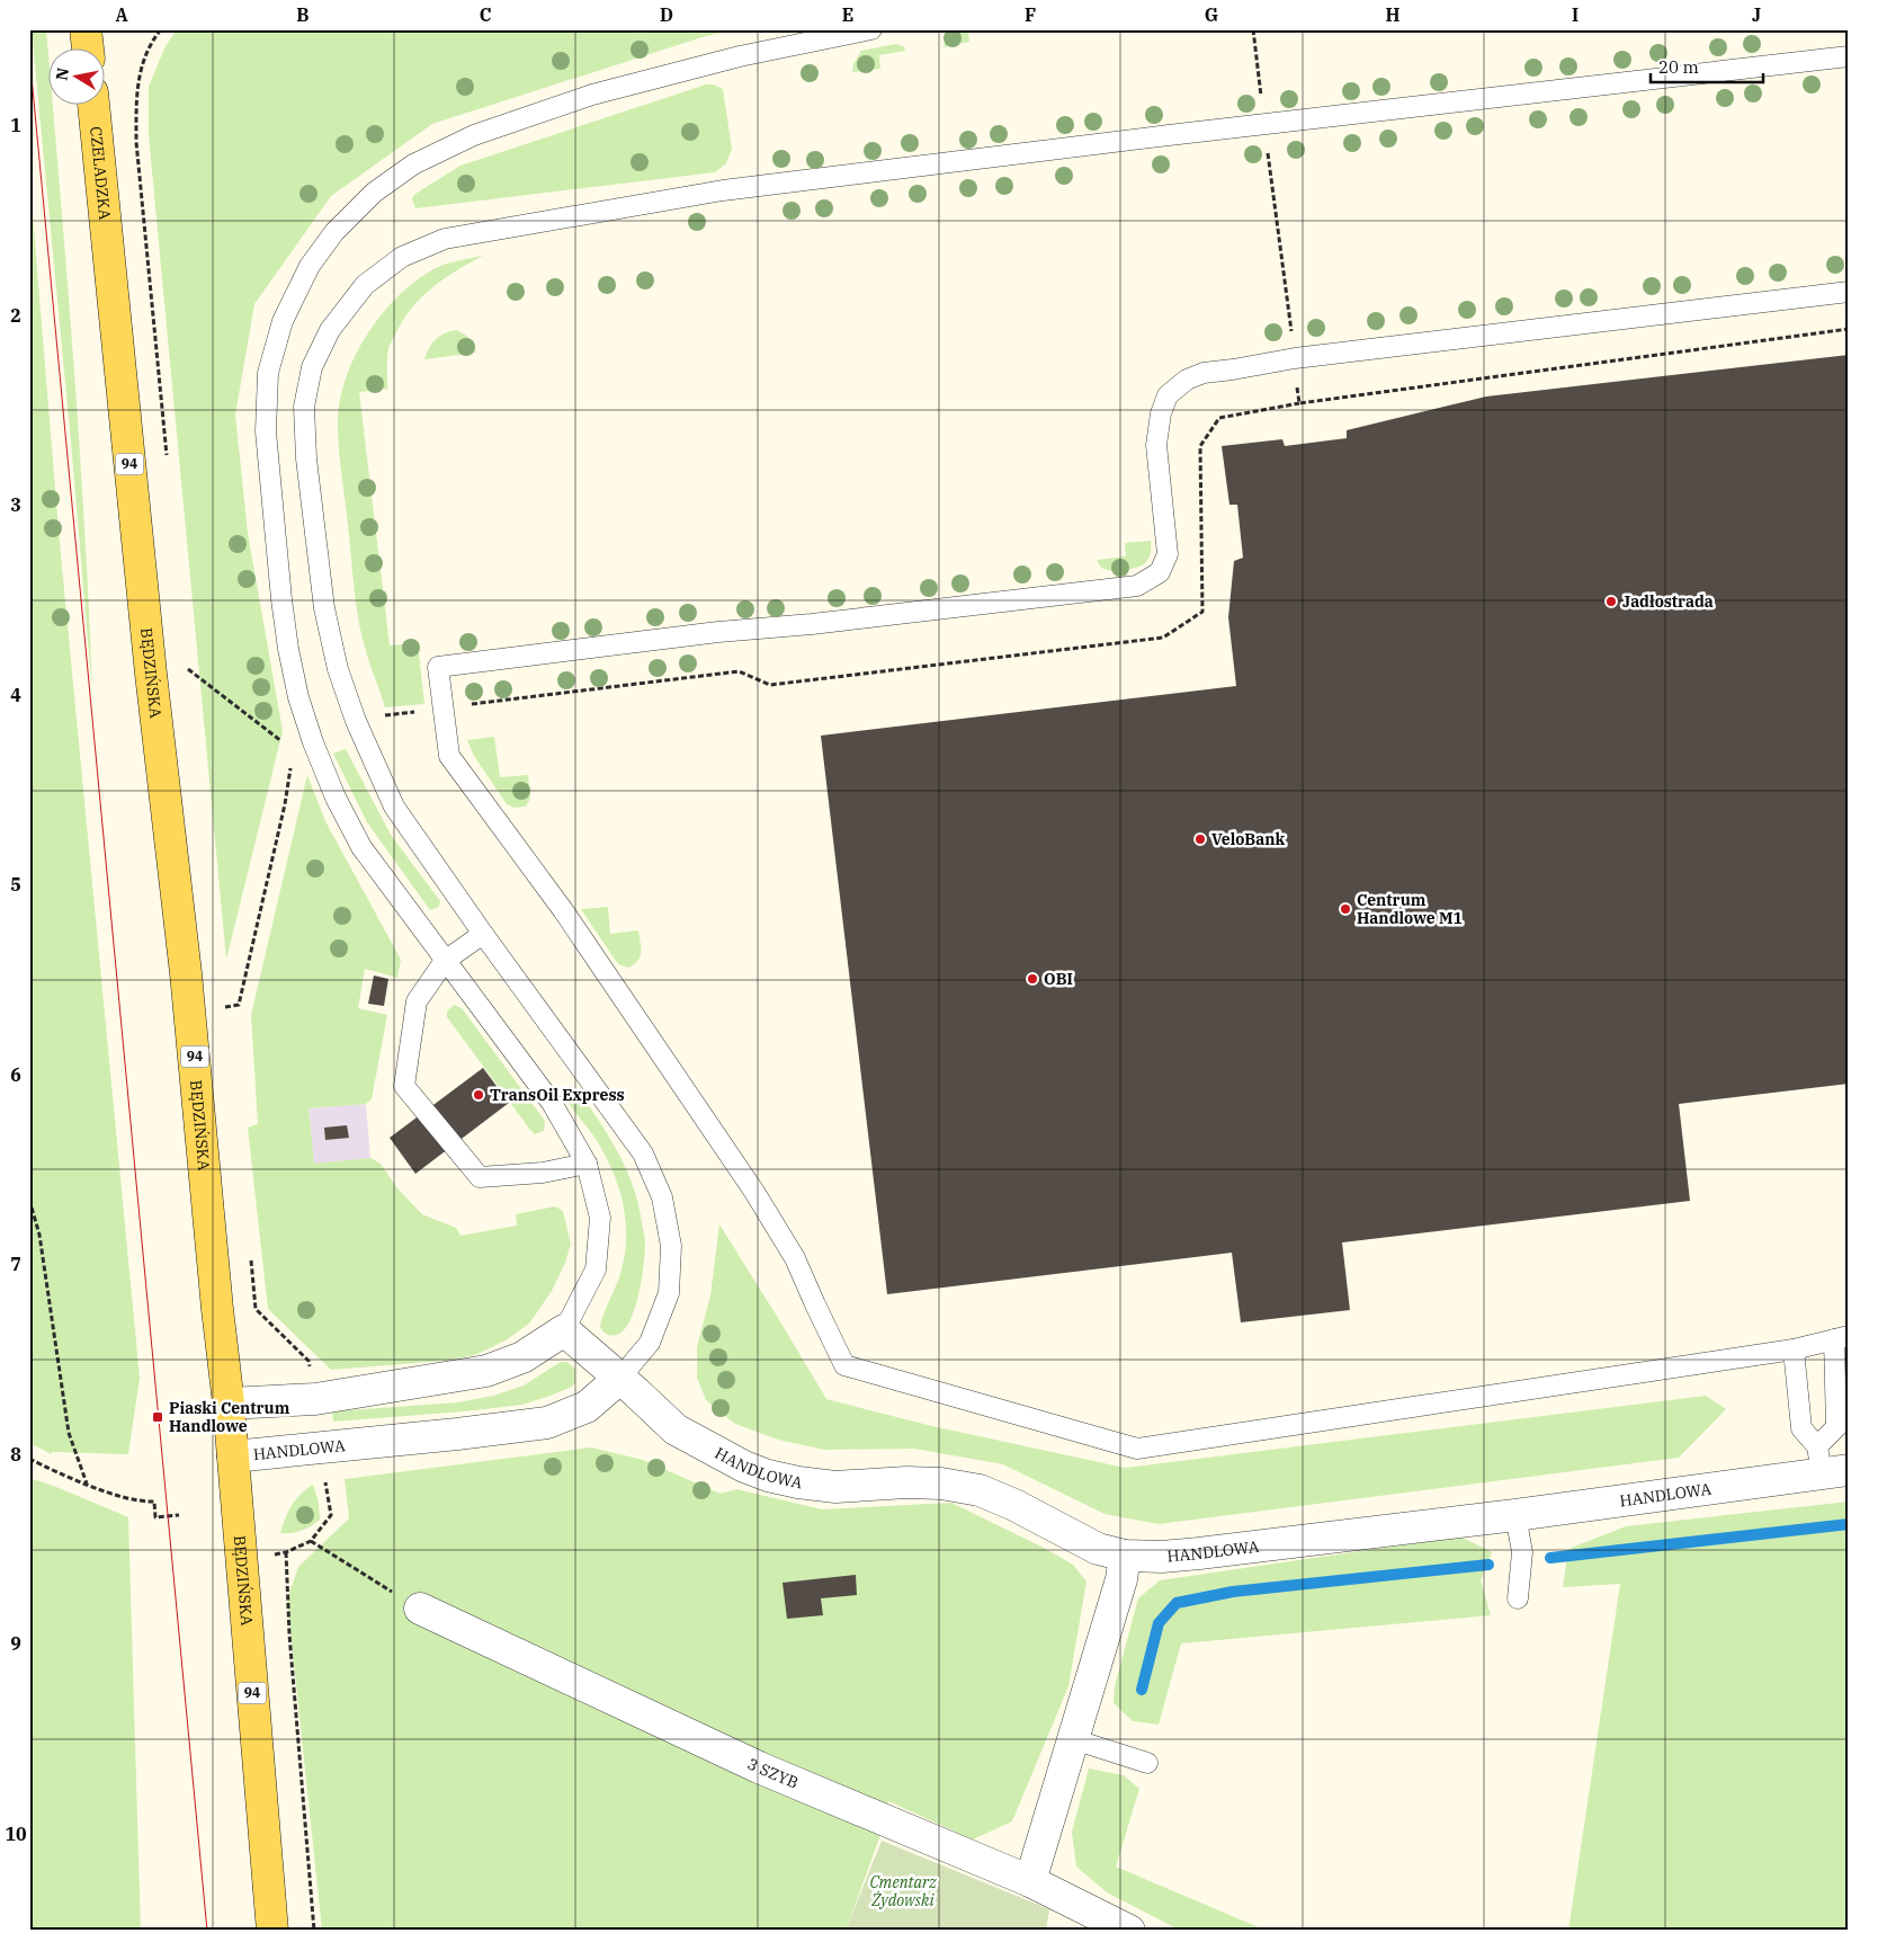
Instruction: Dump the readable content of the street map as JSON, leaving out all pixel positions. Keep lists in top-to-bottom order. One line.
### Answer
{"streets":{"main road":["CZELADZKA","94","BĘDZIŃSKA"],"street":["HANDLOWA","3 SZYB"]},"crossings":[["CZELADZKA","BĘDZIŃSKA"],["BĘDZIŃSKA","HANDLOWA"]],"parks":["Cmentarz Żydowski"],"places":{"other":["Jadłostrada","VeloBank","Centrum Handlowe M1","OBI","TransOil Express"],"transit":["Piaski Centrum Handlowe"]},"scale_bar":"20 m","north":"left","grid":{"columns":["A","B","C","D","E","F","G","H","I","J"],"rows":["1","2","3","4","5","6","7","8","9","10"]}}
